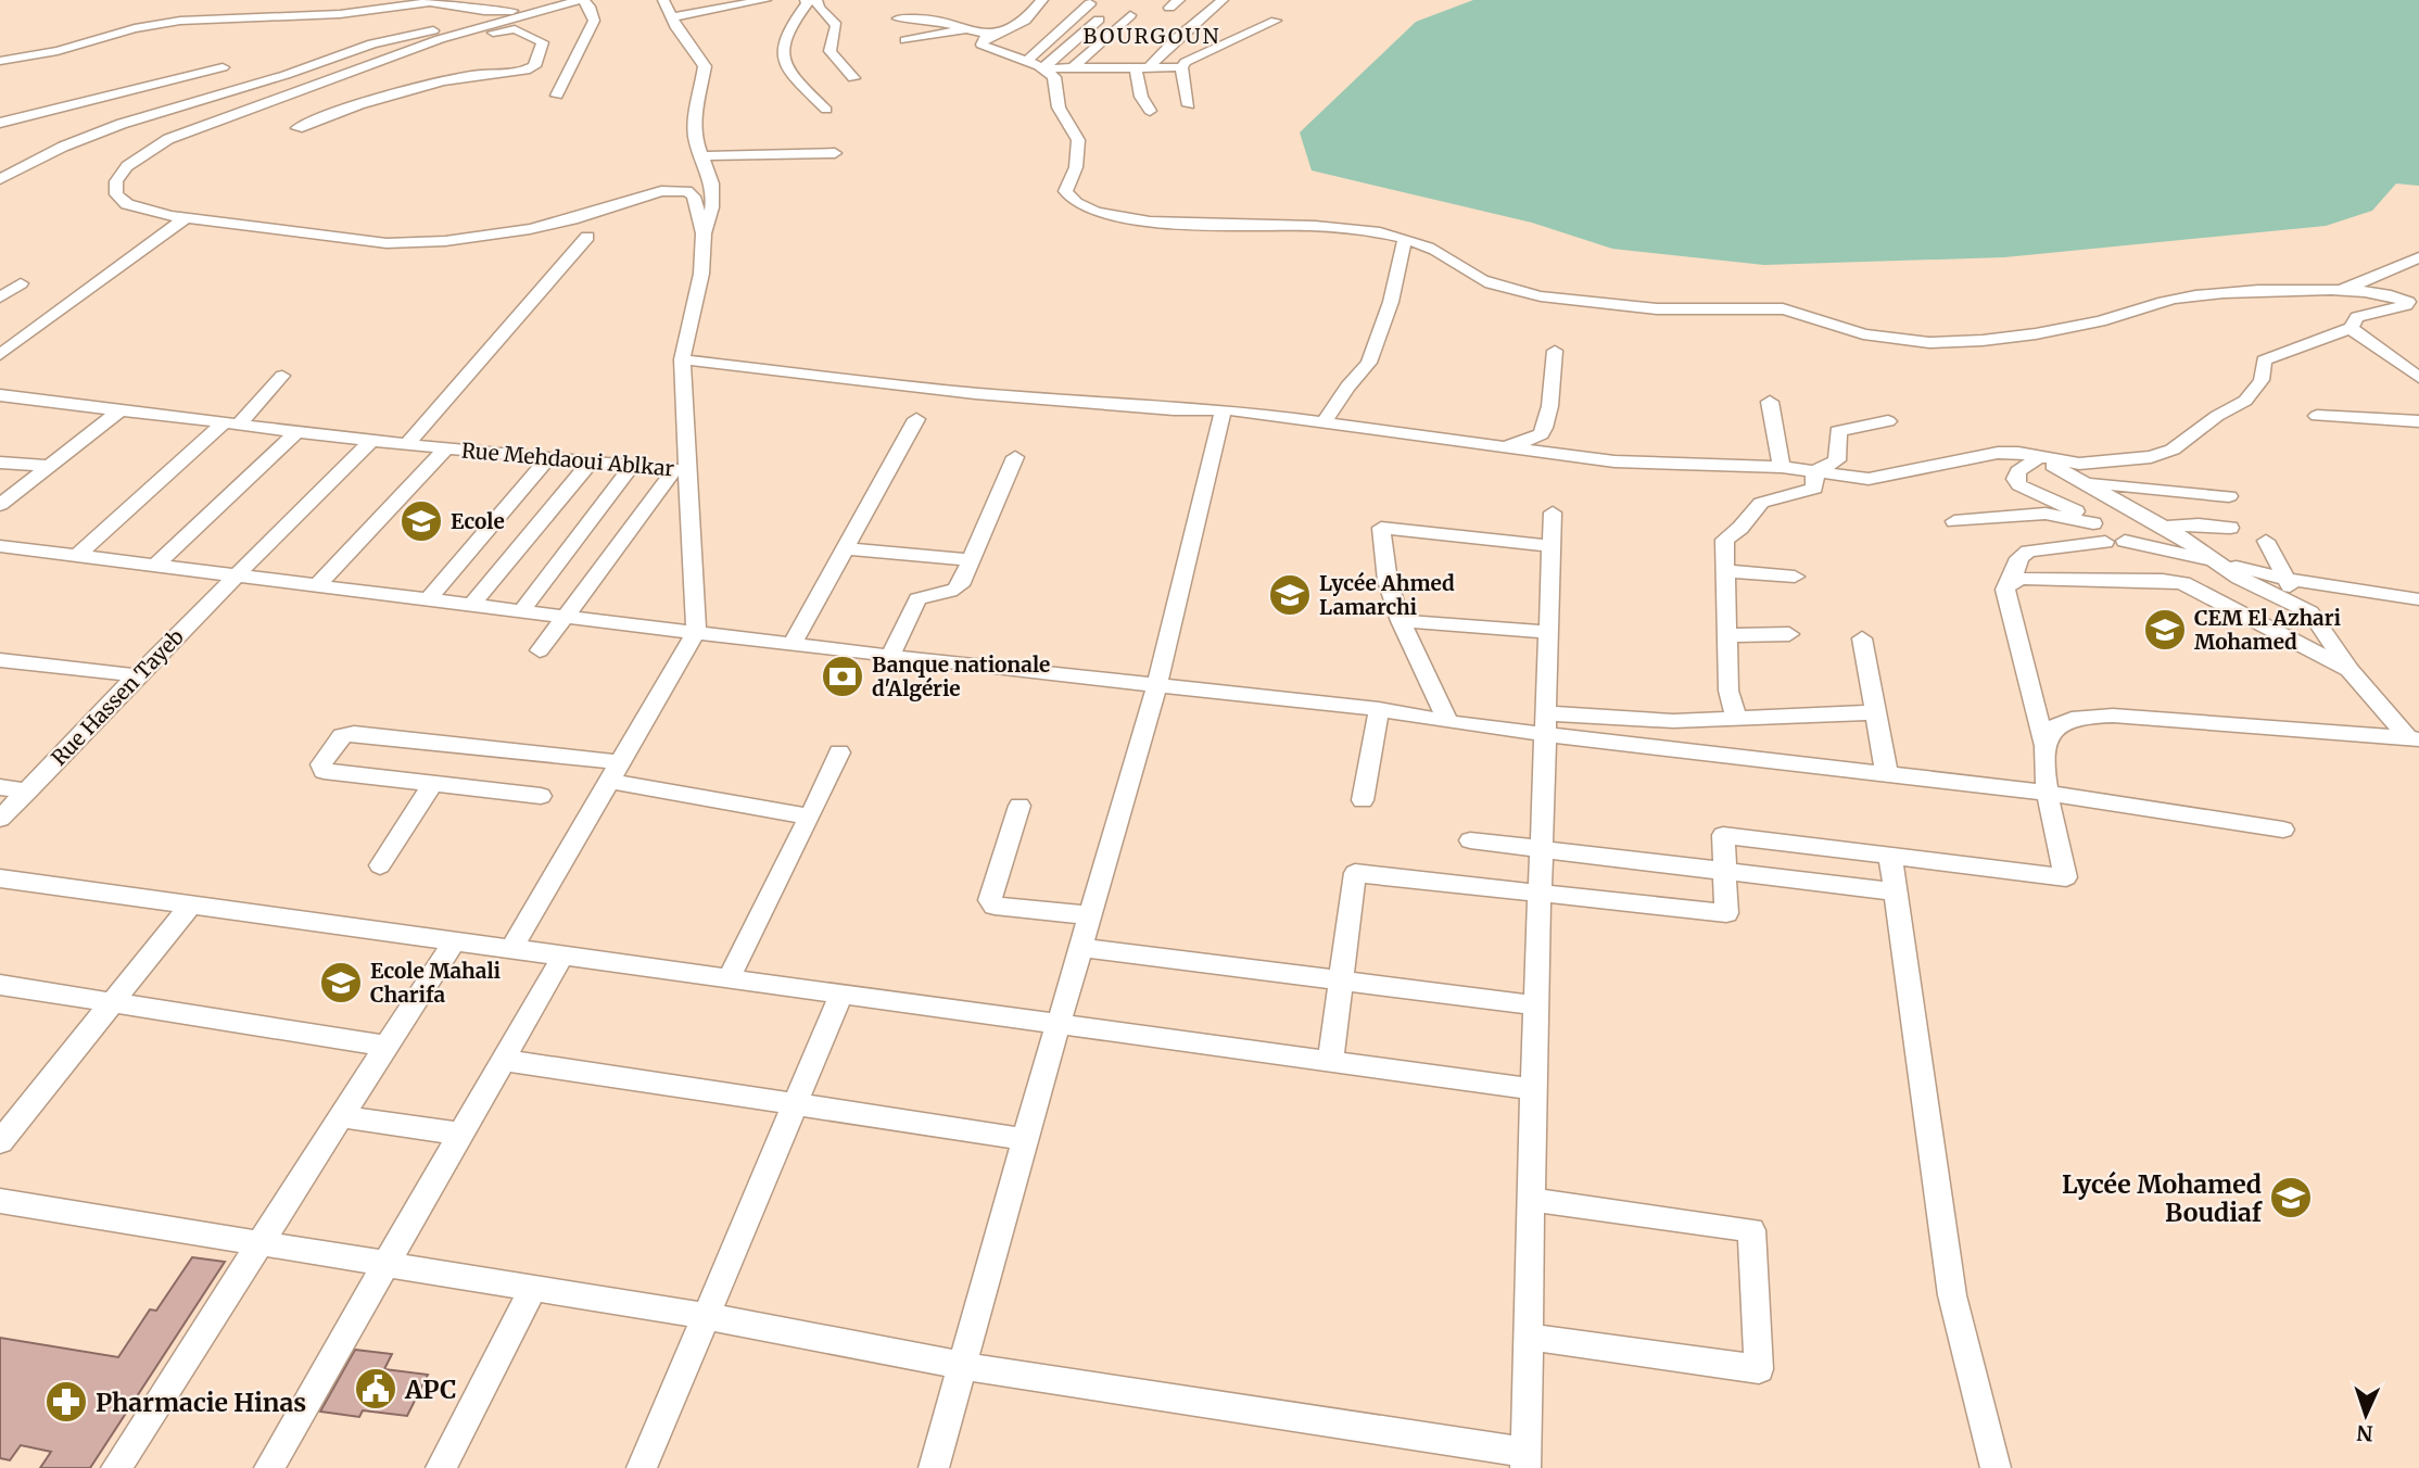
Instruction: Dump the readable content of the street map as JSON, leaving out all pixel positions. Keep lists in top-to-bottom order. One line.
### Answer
{"streets":{"street":["Rue Mehdaoui Ablkar","Rue Hassen Tayeb"]},"crossings":[["Rue Mehdaoui Ablkar","Rue Hassen Tayeb"]],"districts":["BOURGOUN"],"places":{"school or university":["Ecole","Lycée Ahmed Lamarchi","CEM El Azhari Mohamed","Ecole Mahali Charifa","Lycée Mohamed Boudiaf"],"bank":["Banque nationale d'Algérie"],"public building":["APC"],"pharmacy":["Pharmacie Hinas"]},"north":"bottom"}
